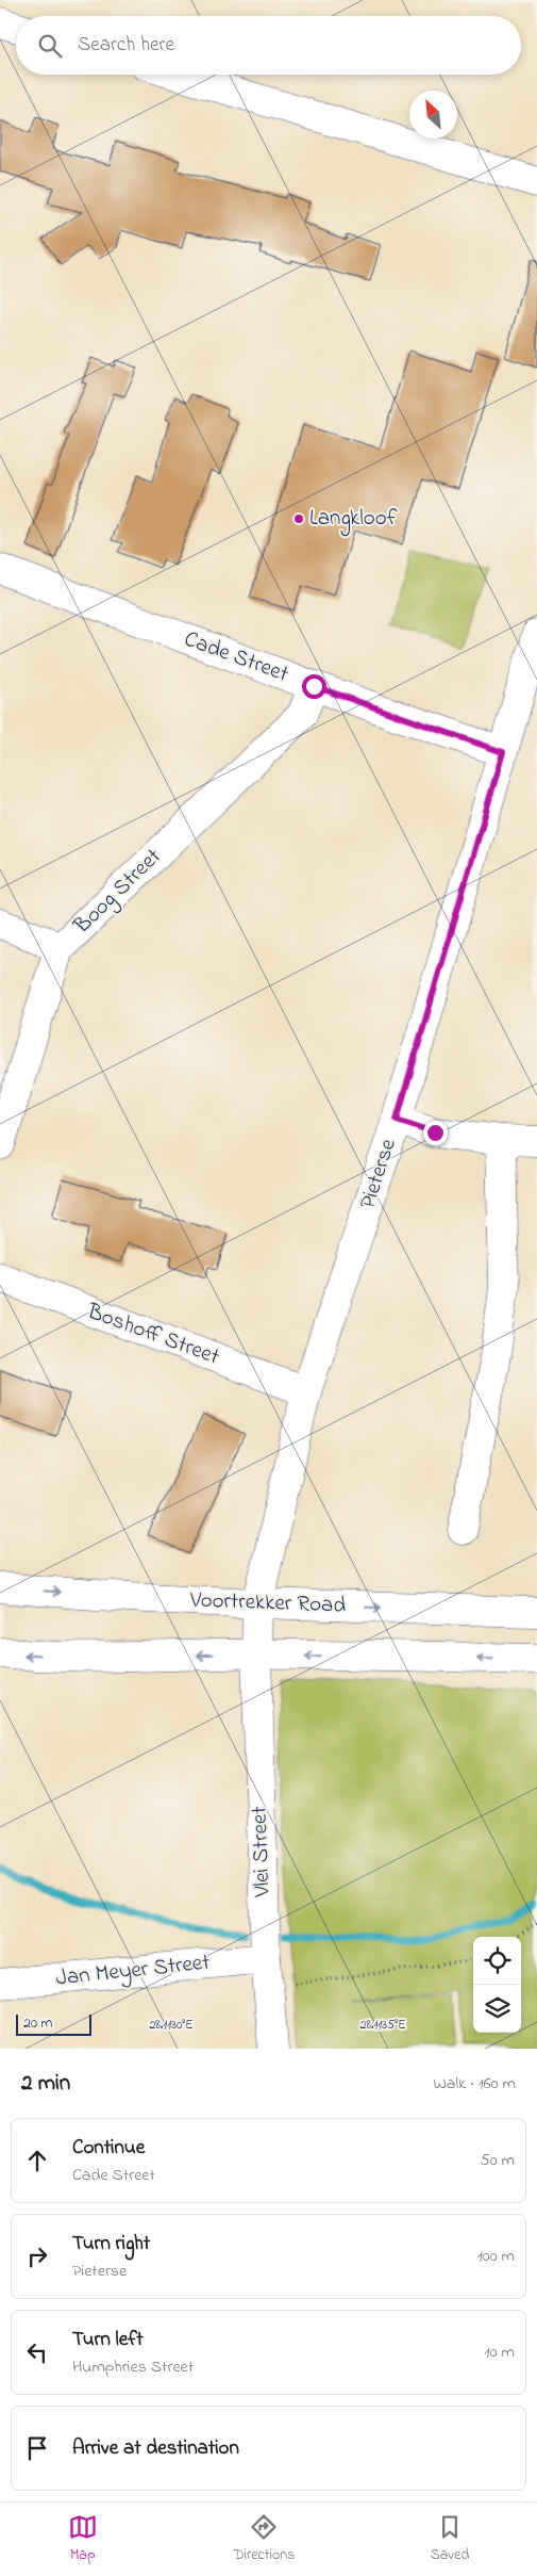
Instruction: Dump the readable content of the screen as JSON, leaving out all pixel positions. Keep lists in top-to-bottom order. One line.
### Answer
{"streets":{"street":["Cade Street","Boog Street","Pieterse","Boshoff Street","Voortrekker Road","Vlei Street","Jan Meyer Street"]},"crossings":[["Cade Street","Boog Street"],["Cade Street","Pieterse"],["Pieterse","Boshoff Street"],["Pieterse","Voortrekker Road"],["Pieterse","Vlei Street"],["Vlei Street","Jan Meyer Street"]],"places":["Langkloof"],"scale_bar":"20 m","north":"top left","page":{"search":"Search here","scale":"20 m","heading":["2 min","Walk · 160 m"],"list":[["Continue","Cade Street","50 m"],["Turn right","Pieterse","100 m"],["Turn left","Humphries Street","10 m"],"Arrive at destination"],"nav":["Map","Directions","Saved"]},"coordinates":["28.1130°E","28.1135°E"]}
